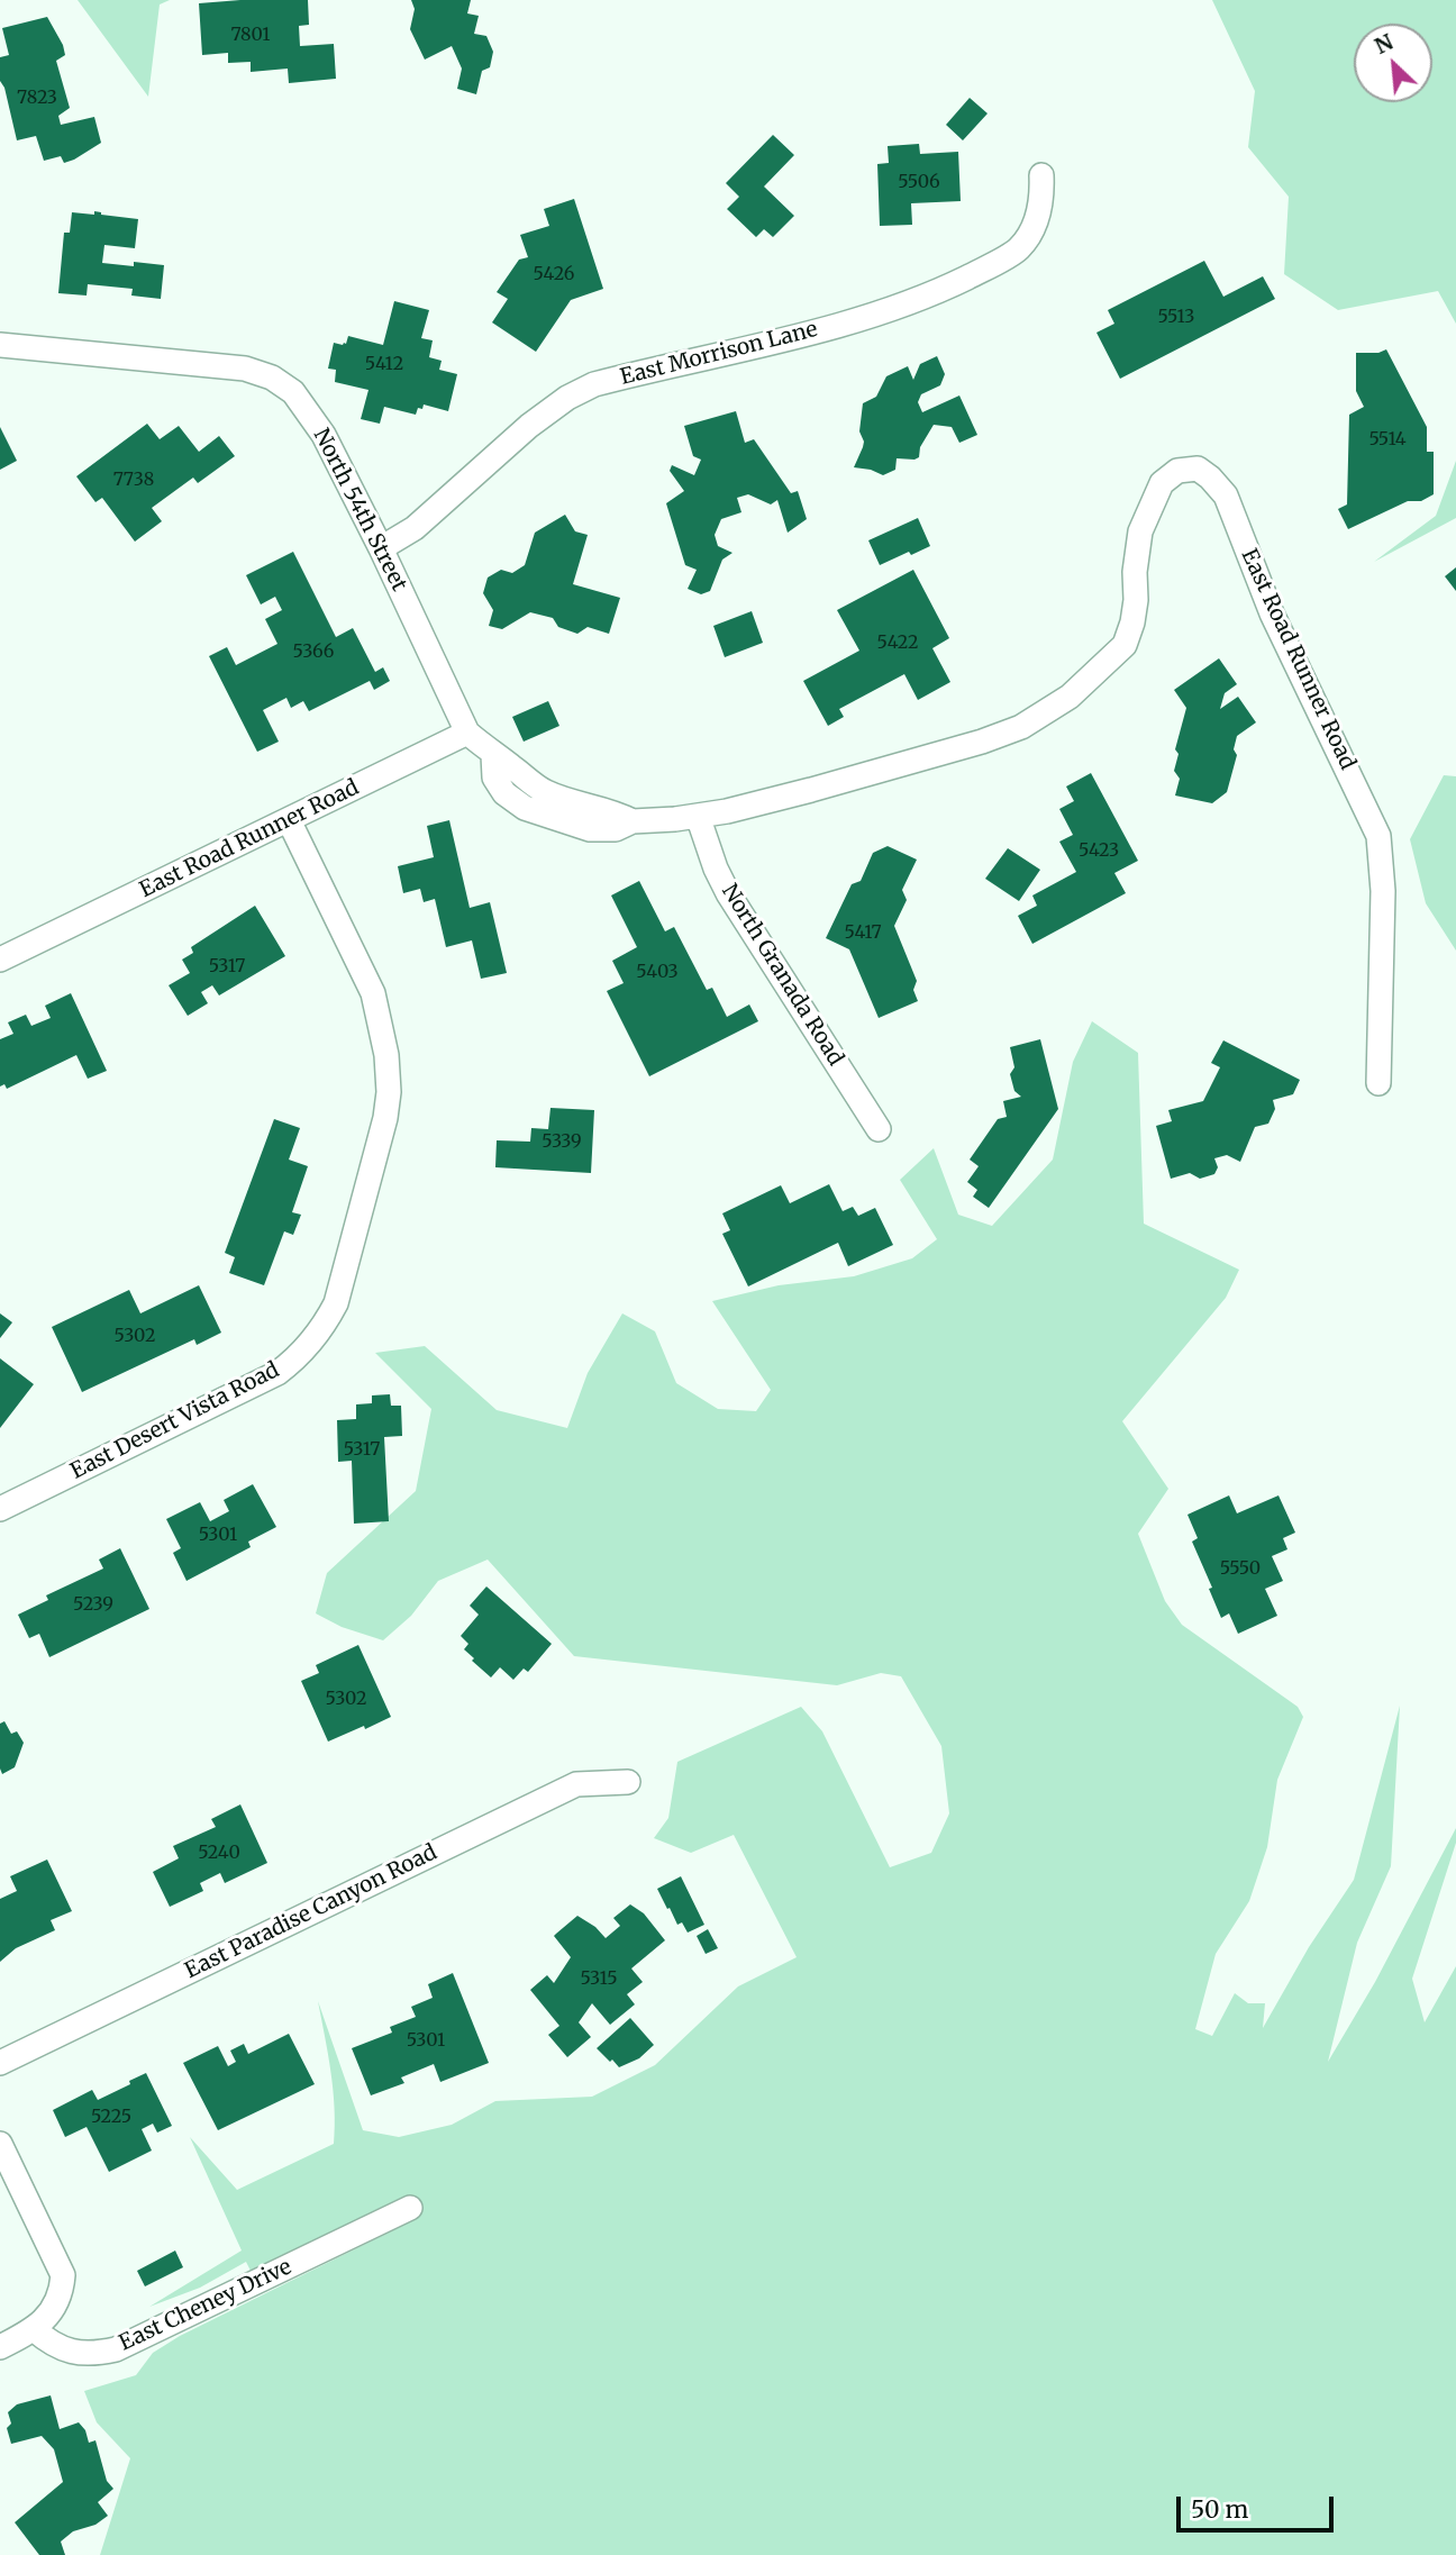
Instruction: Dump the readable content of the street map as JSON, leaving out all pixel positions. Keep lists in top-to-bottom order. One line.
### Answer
{"streets":{"street":["East Morrison Lane","North 54th Street","East Road Runner Road","North Granada Road","East Desert Vista Road","East Paradise Canyon Road","East Cheney Drive"]},"crossings":[["East Morrison Lane","North 54th Street"],["North 54th Street","East Road Runner Road"],["East Road Runner Road","North Granada Road"],["East Road Runner Road","East Desert Vista Road"]],"house_numbers":["7801","7823","5506","5426","5513","5412","5514","7738","5422","5366","5423","5417","5317","5403","5339","5302","5317","5301","5550","5239","5302","5240","5315","5301","5225"],"scale_bar":"50 m","north":"top left"}
